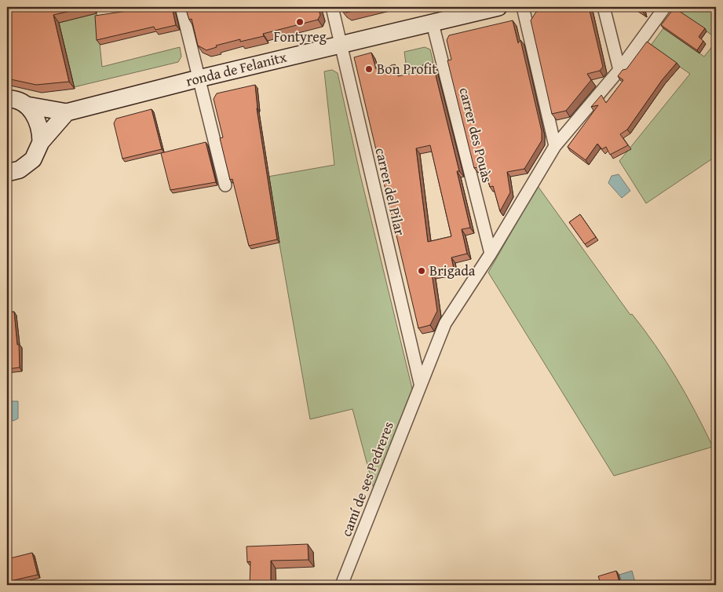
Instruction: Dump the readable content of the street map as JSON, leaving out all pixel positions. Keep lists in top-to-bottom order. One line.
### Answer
{"streets":{"main road":["ronda de Felanitx"],"street":["carrer des Pouàs","carrer del Pilar","camí de ses Pedreres"]},"crossings":[["ronda de Felanitx","carrer des Pouàs"],["ronda de Felanitx","carrer del Pilar"],["carrer des Pouàs","camí de ses Pedreres"],["carrer del Pilar","camí de ses Pedreres"]],"places":["Fontyreg","Bon Profit","Brigada"]}
